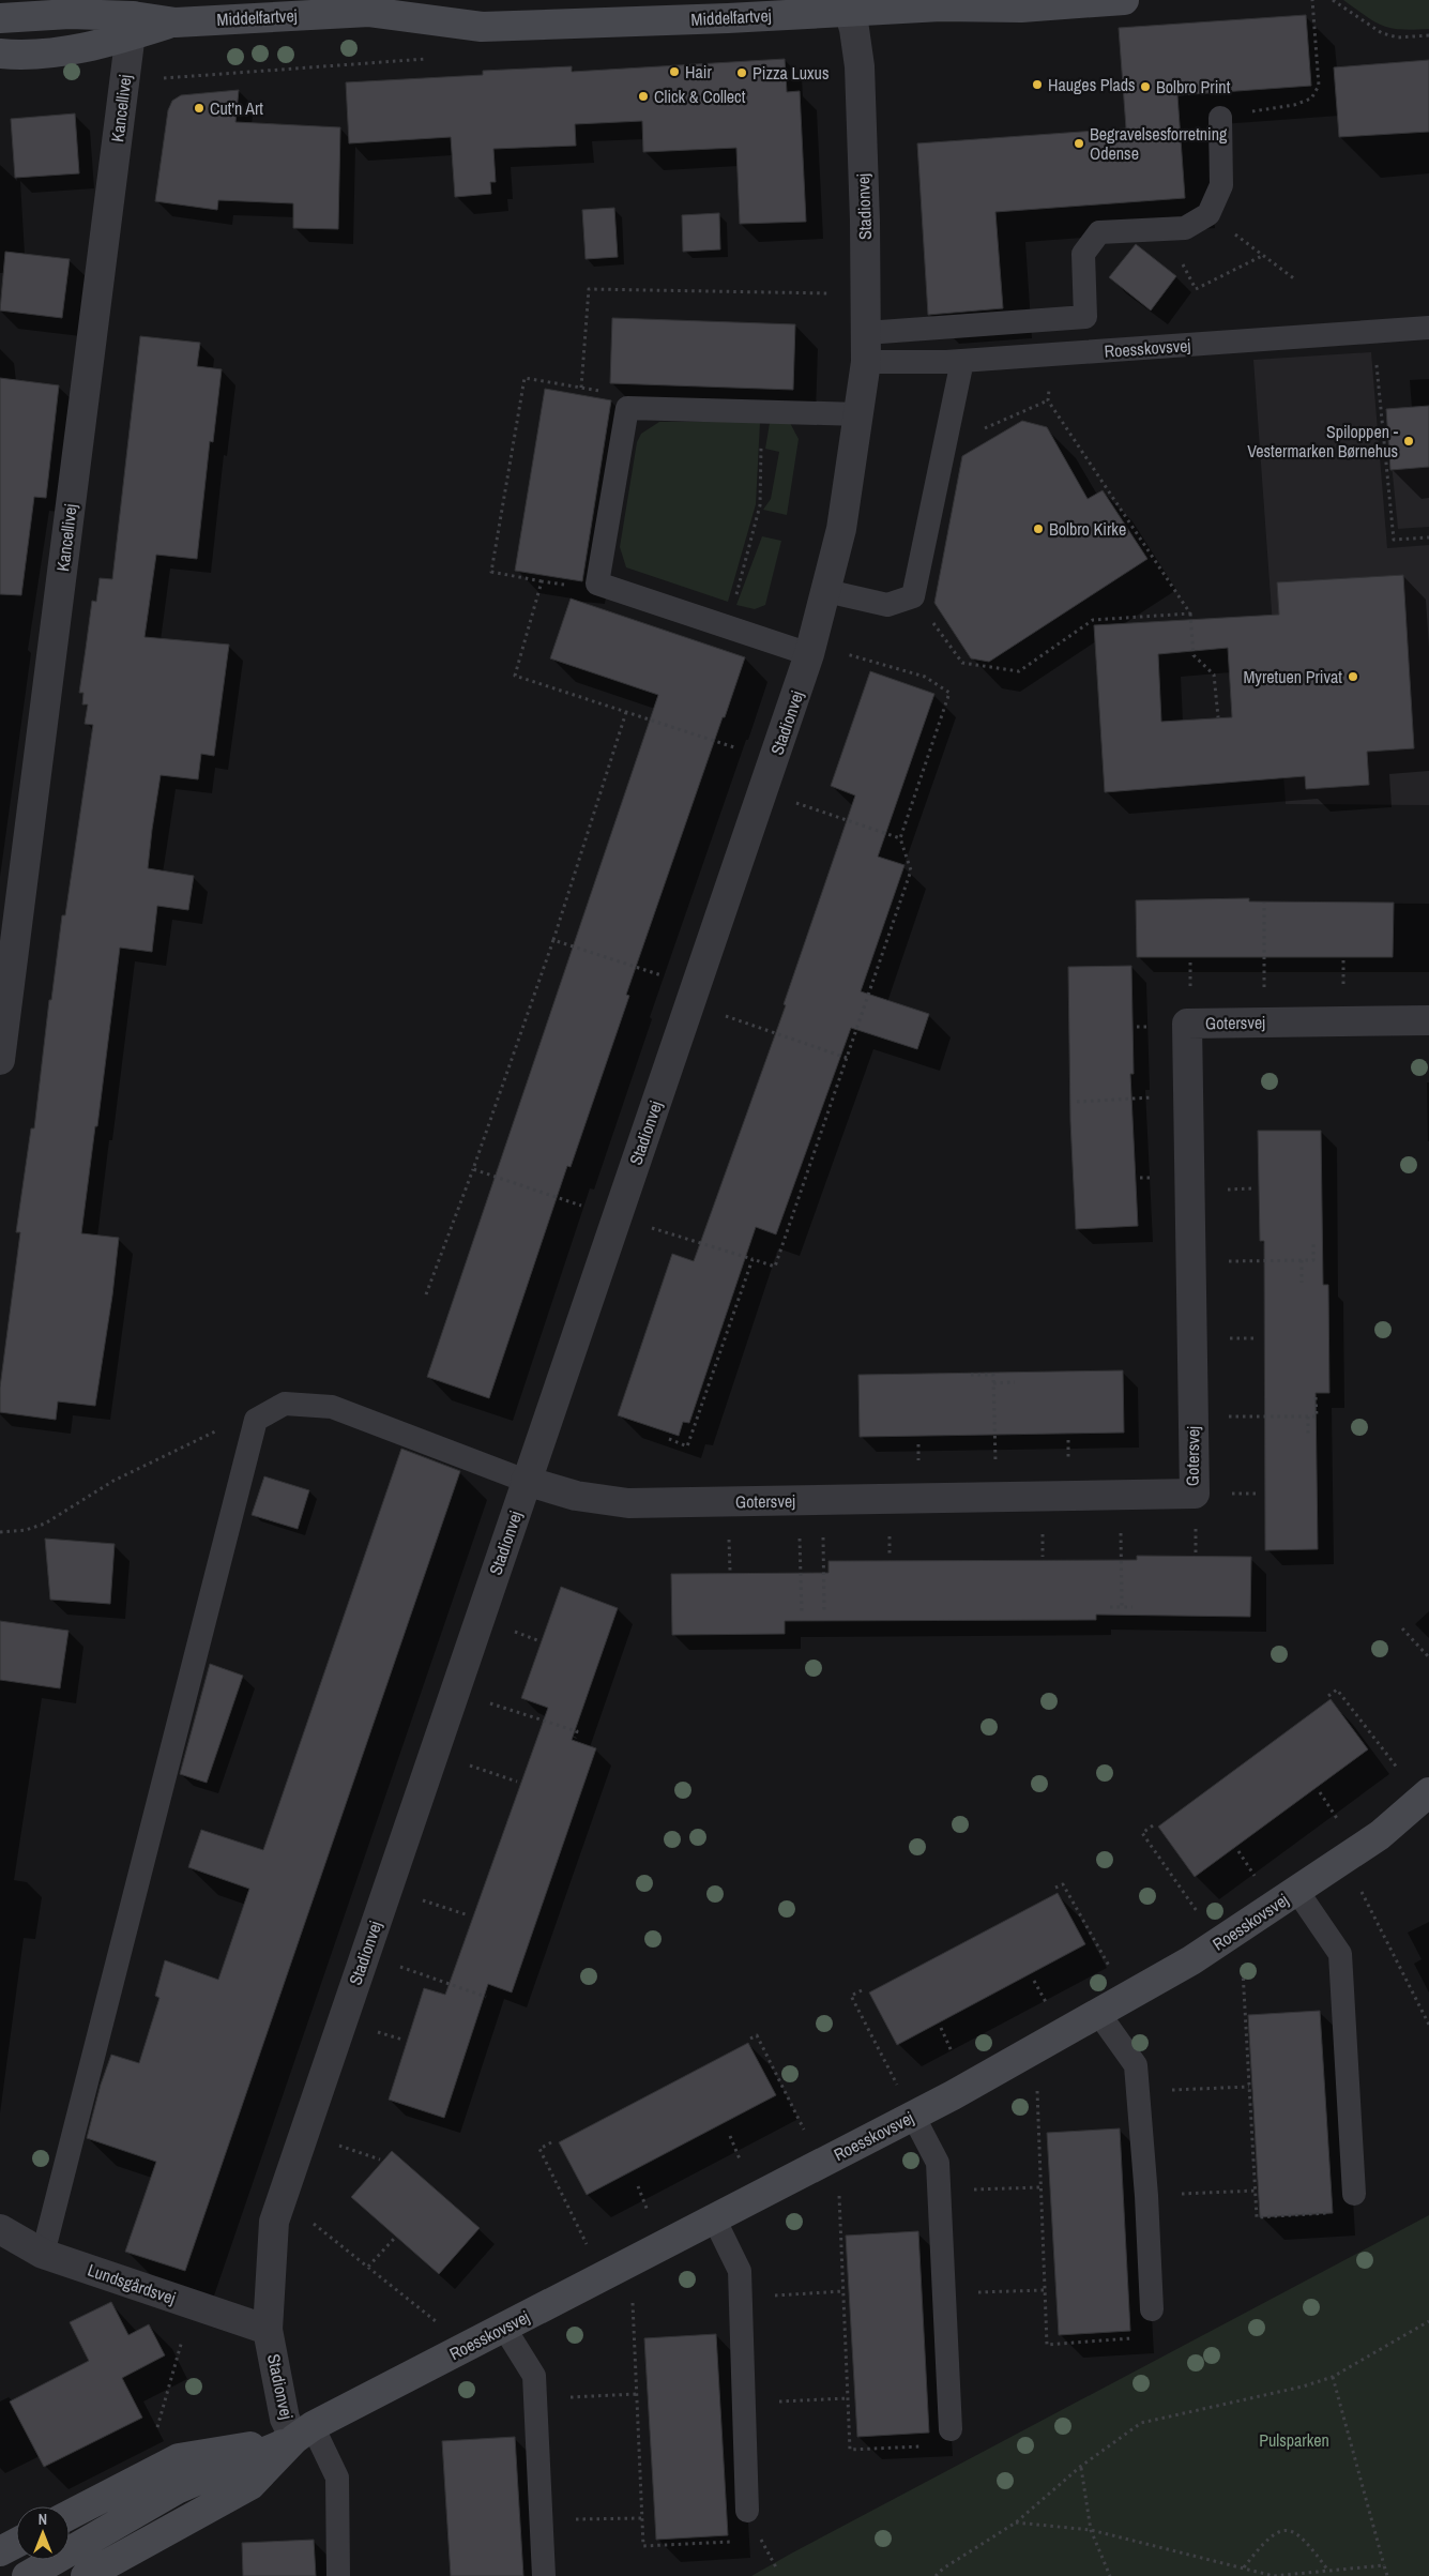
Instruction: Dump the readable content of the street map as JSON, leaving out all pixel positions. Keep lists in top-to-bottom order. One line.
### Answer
{"streets":{"street":["Middelfartvej","Kancellivej","Stadionvej","Roesskovsvej","Gotersvej","Lundsgårdsvej"]},"crossings":[["Middelfartvej","Kancellivej"],["Middelfartvej","Stadionvej"],["Stadionvej","Roesskovsvej"],["Stadionvej","Gotersvej"],["Stadionvej","Lundsgårdsvej"]],"parks":["Pulsparken"],"places":["Hair","Pizza Luxus","Hauges Plads","Bolbro Print","Click & Collect","Cut'n Art","Begravelsesforretning Odense","Spiloppen - Vestermarken Børnehus","Bolbro Kirke","Myretuen Privat"],"north":"top"}
